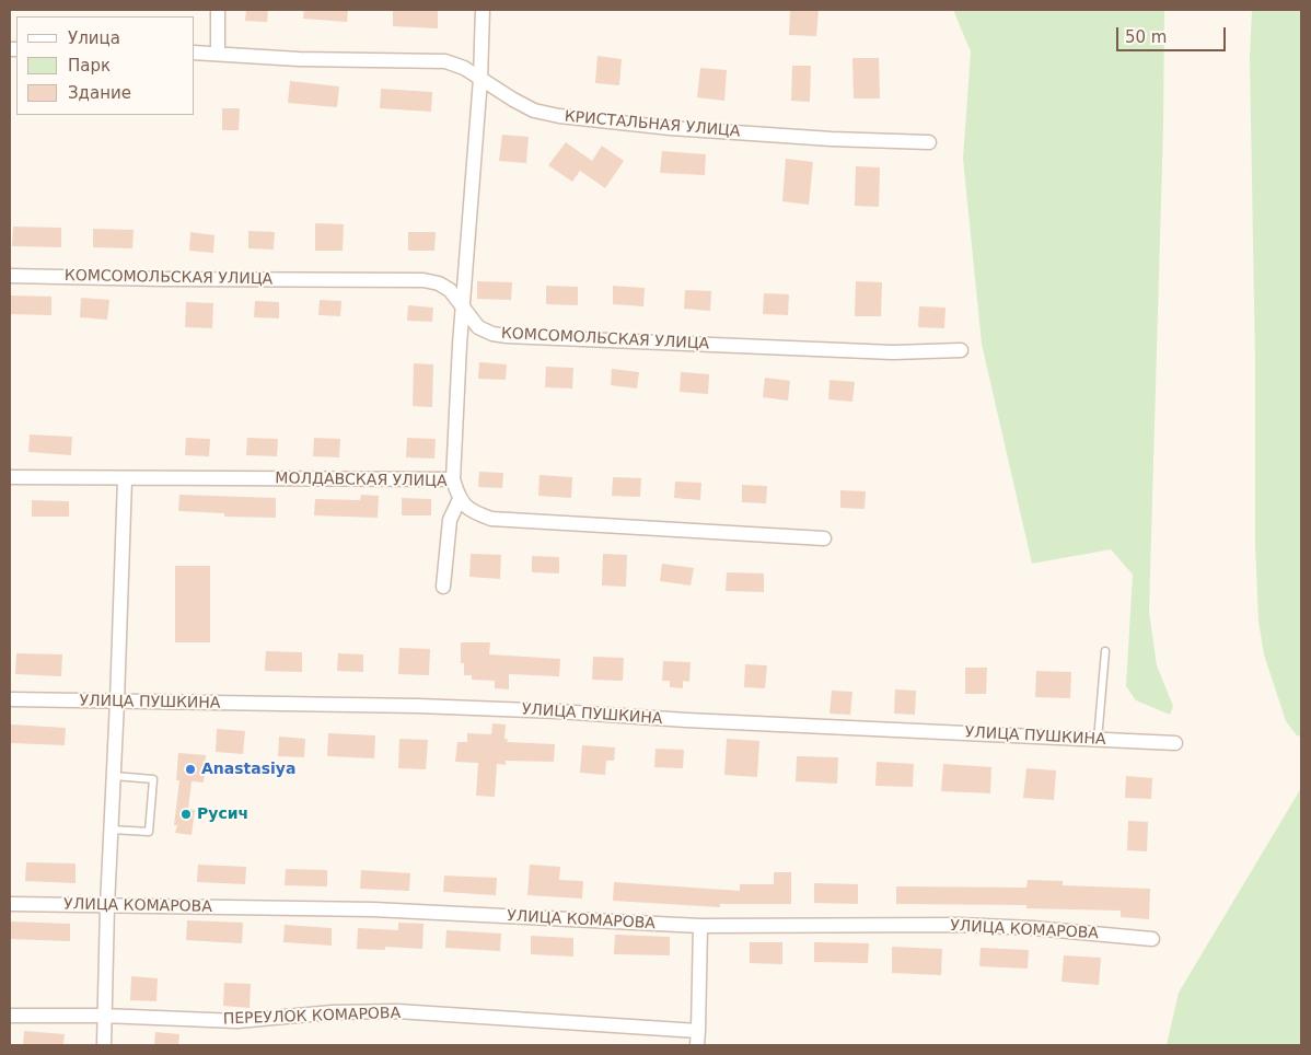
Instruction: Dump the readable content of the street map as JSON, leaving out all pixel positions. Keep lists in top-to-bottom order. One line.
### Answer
{"streets":{"street":["КРИСТАЛЬНАЯ УЛИЦА","КОМСОМОЛЬСКАЯ УЛИЦА","МОЛДАВСКАЯ УЛИЦА","УЛИЦА ПУШКИНА","УЛИЦА КОМАРОВА","ПЕРЕУЛОК КОМАРОВА"]},"places":["Anastasiya","Русич"],"legend":["Улица","Парк","Здание"],"scale_bar":"50 m"}
